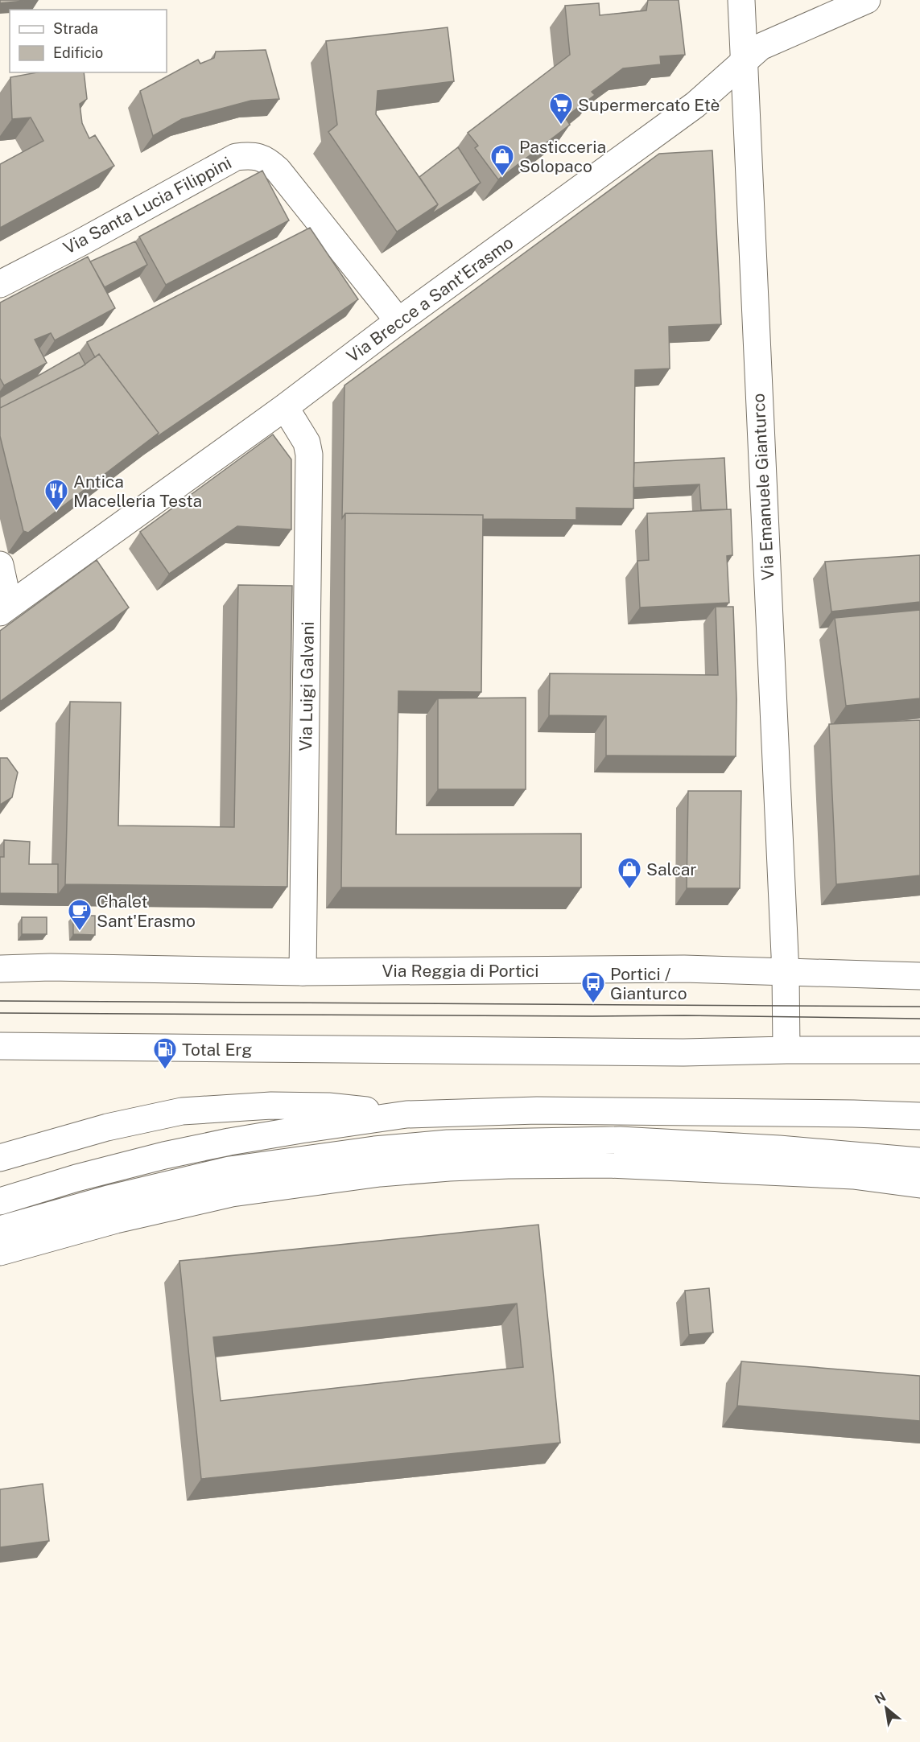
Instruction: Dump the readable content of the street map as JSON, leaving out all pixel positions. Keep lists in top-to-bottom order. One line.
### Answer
{"streets":{"main road":["Via Santa Lucia Filippini","Via Brecce a Sant'Erasmo","Via Emanuele Gianturco","Via Luigi Galvani","Via Reggia di Portici"]},"crossings":[["Via Santa Lucia Filippini","Via Brecce a Sant'Erasmo"],["Via Brecce a Sant'Erasmo","Via Emanuele Gianturco"],["Via Brecce a Sant'Erasmo","Via Luigi Galvani"],["Via Emanuele Gianturco","Via Reggia di Portici"],["Via Luigi Galvani","Via Reggia di Portici"]],"places":{"supermarket":["Supermercato Etè"],"shop":["Pasticceria Solopaco","Salcar"],"restaurant":["Antica Macelleria Testa"],"cafe":["Chalet Sant'Erasmo"],"bus stop":["Portici / Gianturco"],"fuel station":["Total Erg"]},"legend":["Strada","Edificio"],"north":"top left"}
